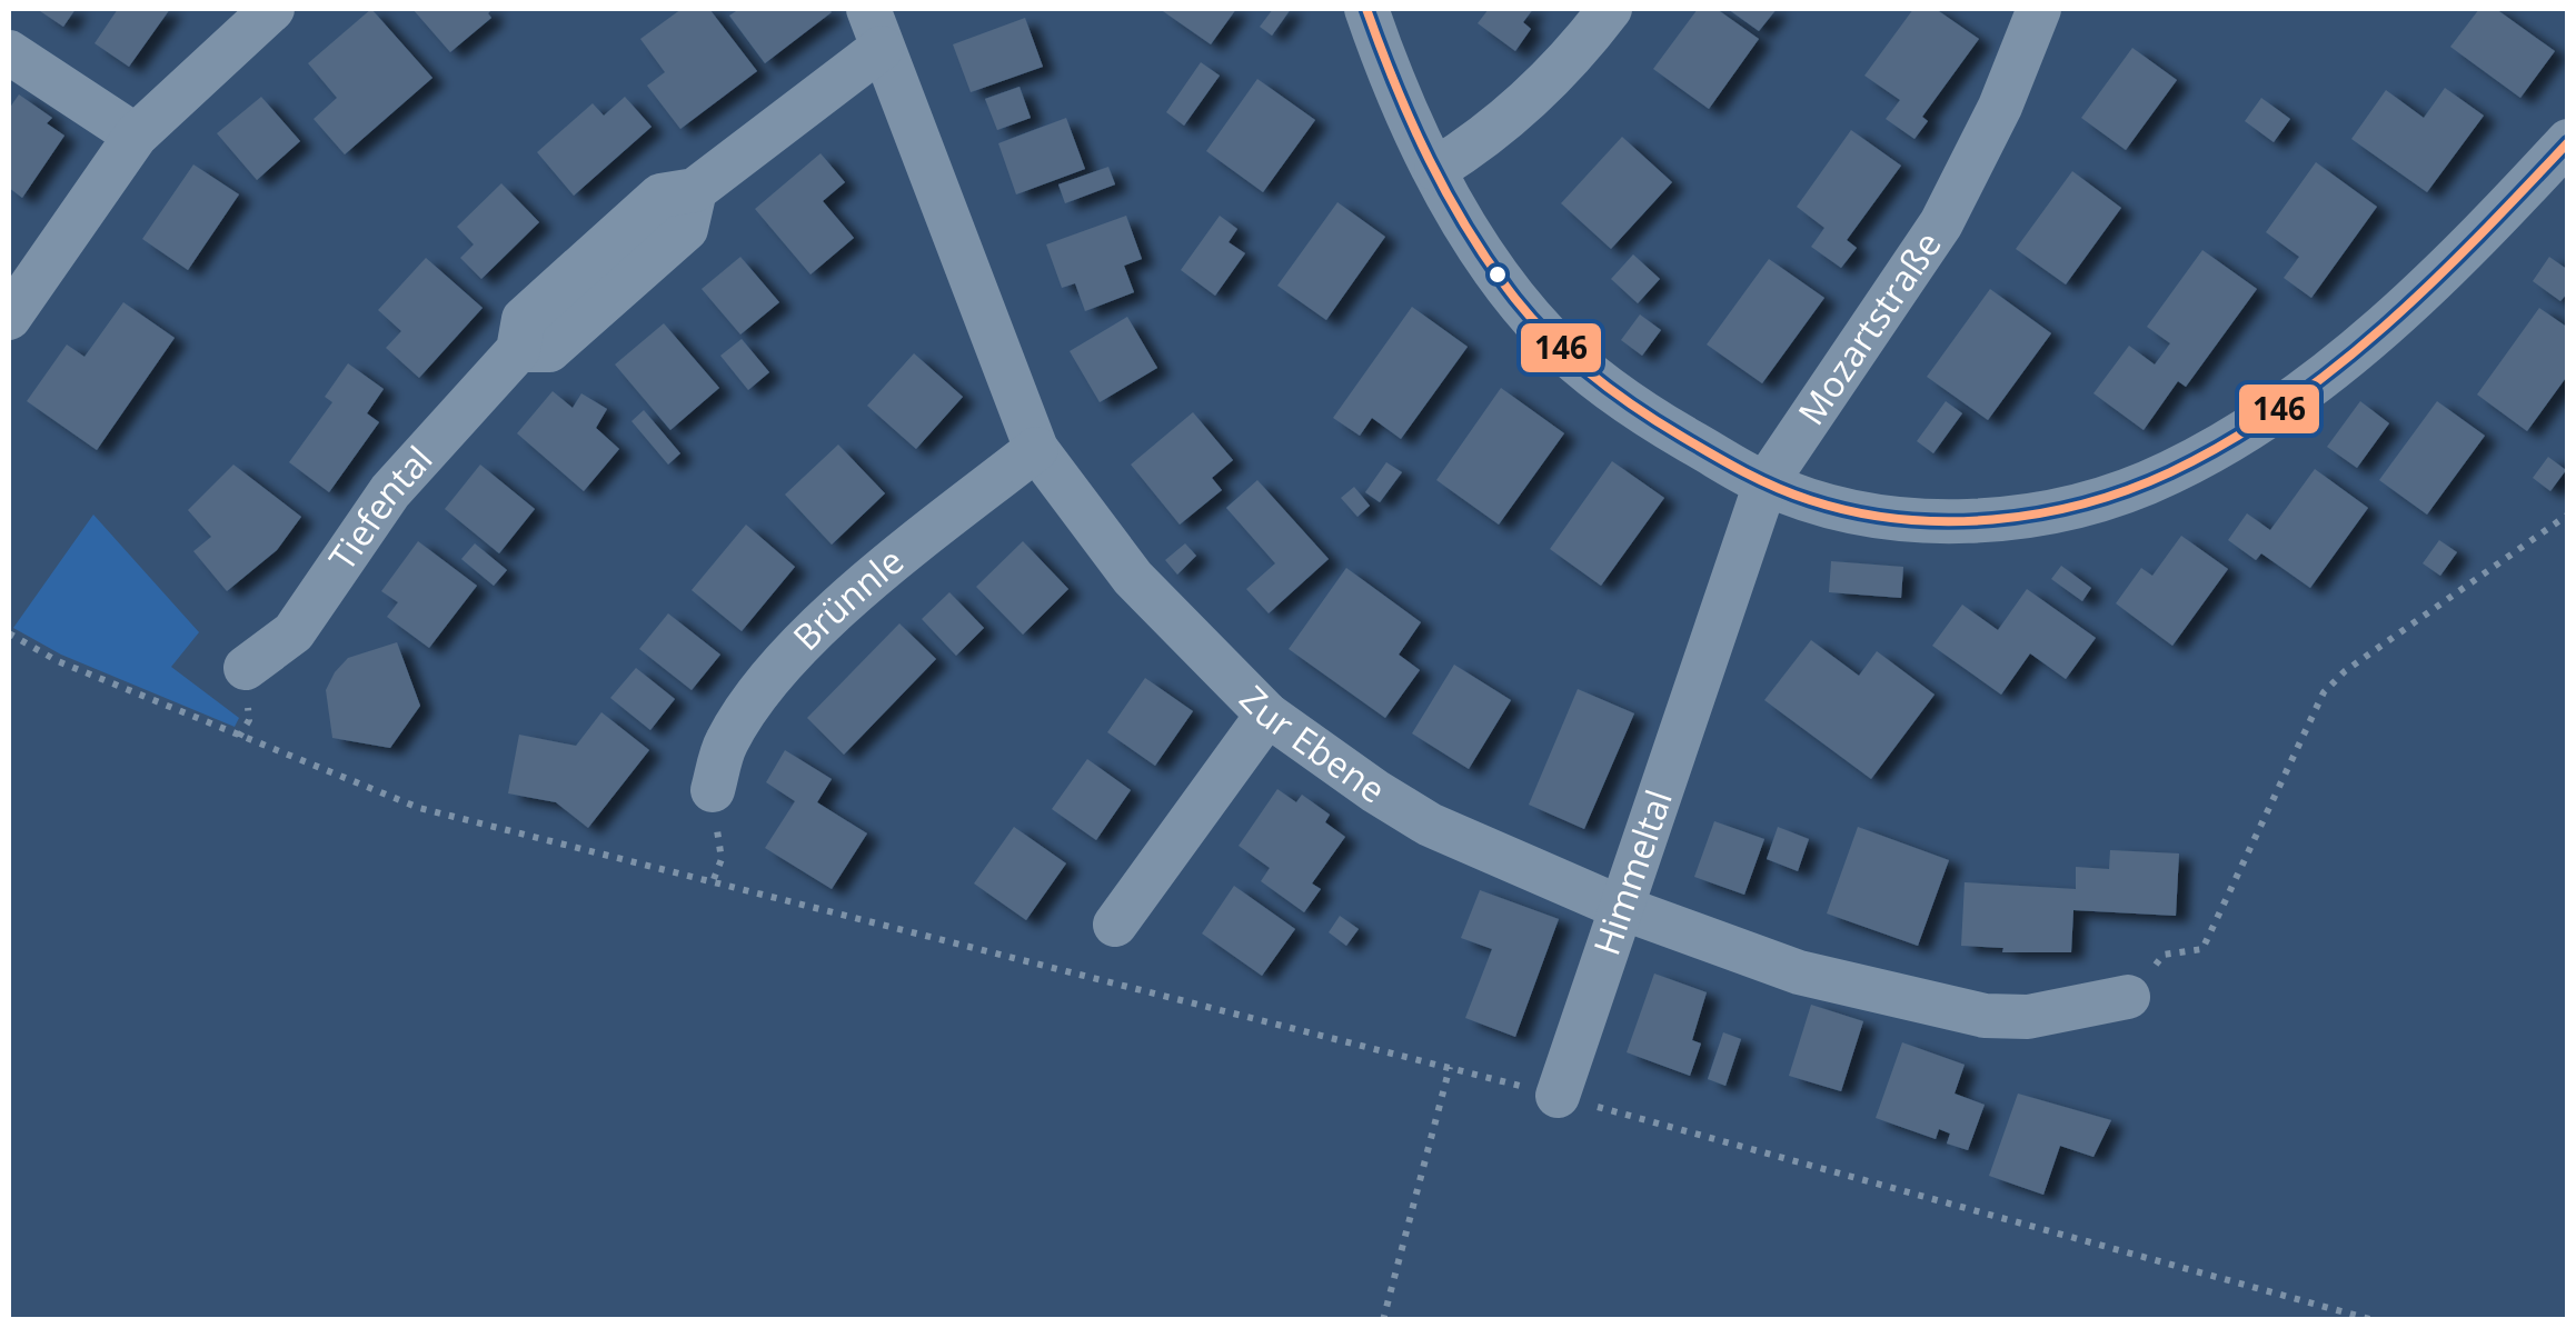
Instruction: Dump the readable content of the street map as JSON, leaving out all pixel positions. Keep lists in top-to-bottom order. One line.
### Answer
{"streets":{"street":["Mozartstraße","Tiefental","Brünnle","Zur Ebene","Himmeltal"]},"crossings":[["Mozartstraße","Himmeltal"],["Tiefental","Zur Ebene"],["Brünnle","Zur Ebene"],["Zur Ebene","Himmeltal"]],"lines":["transit line 146"]}
